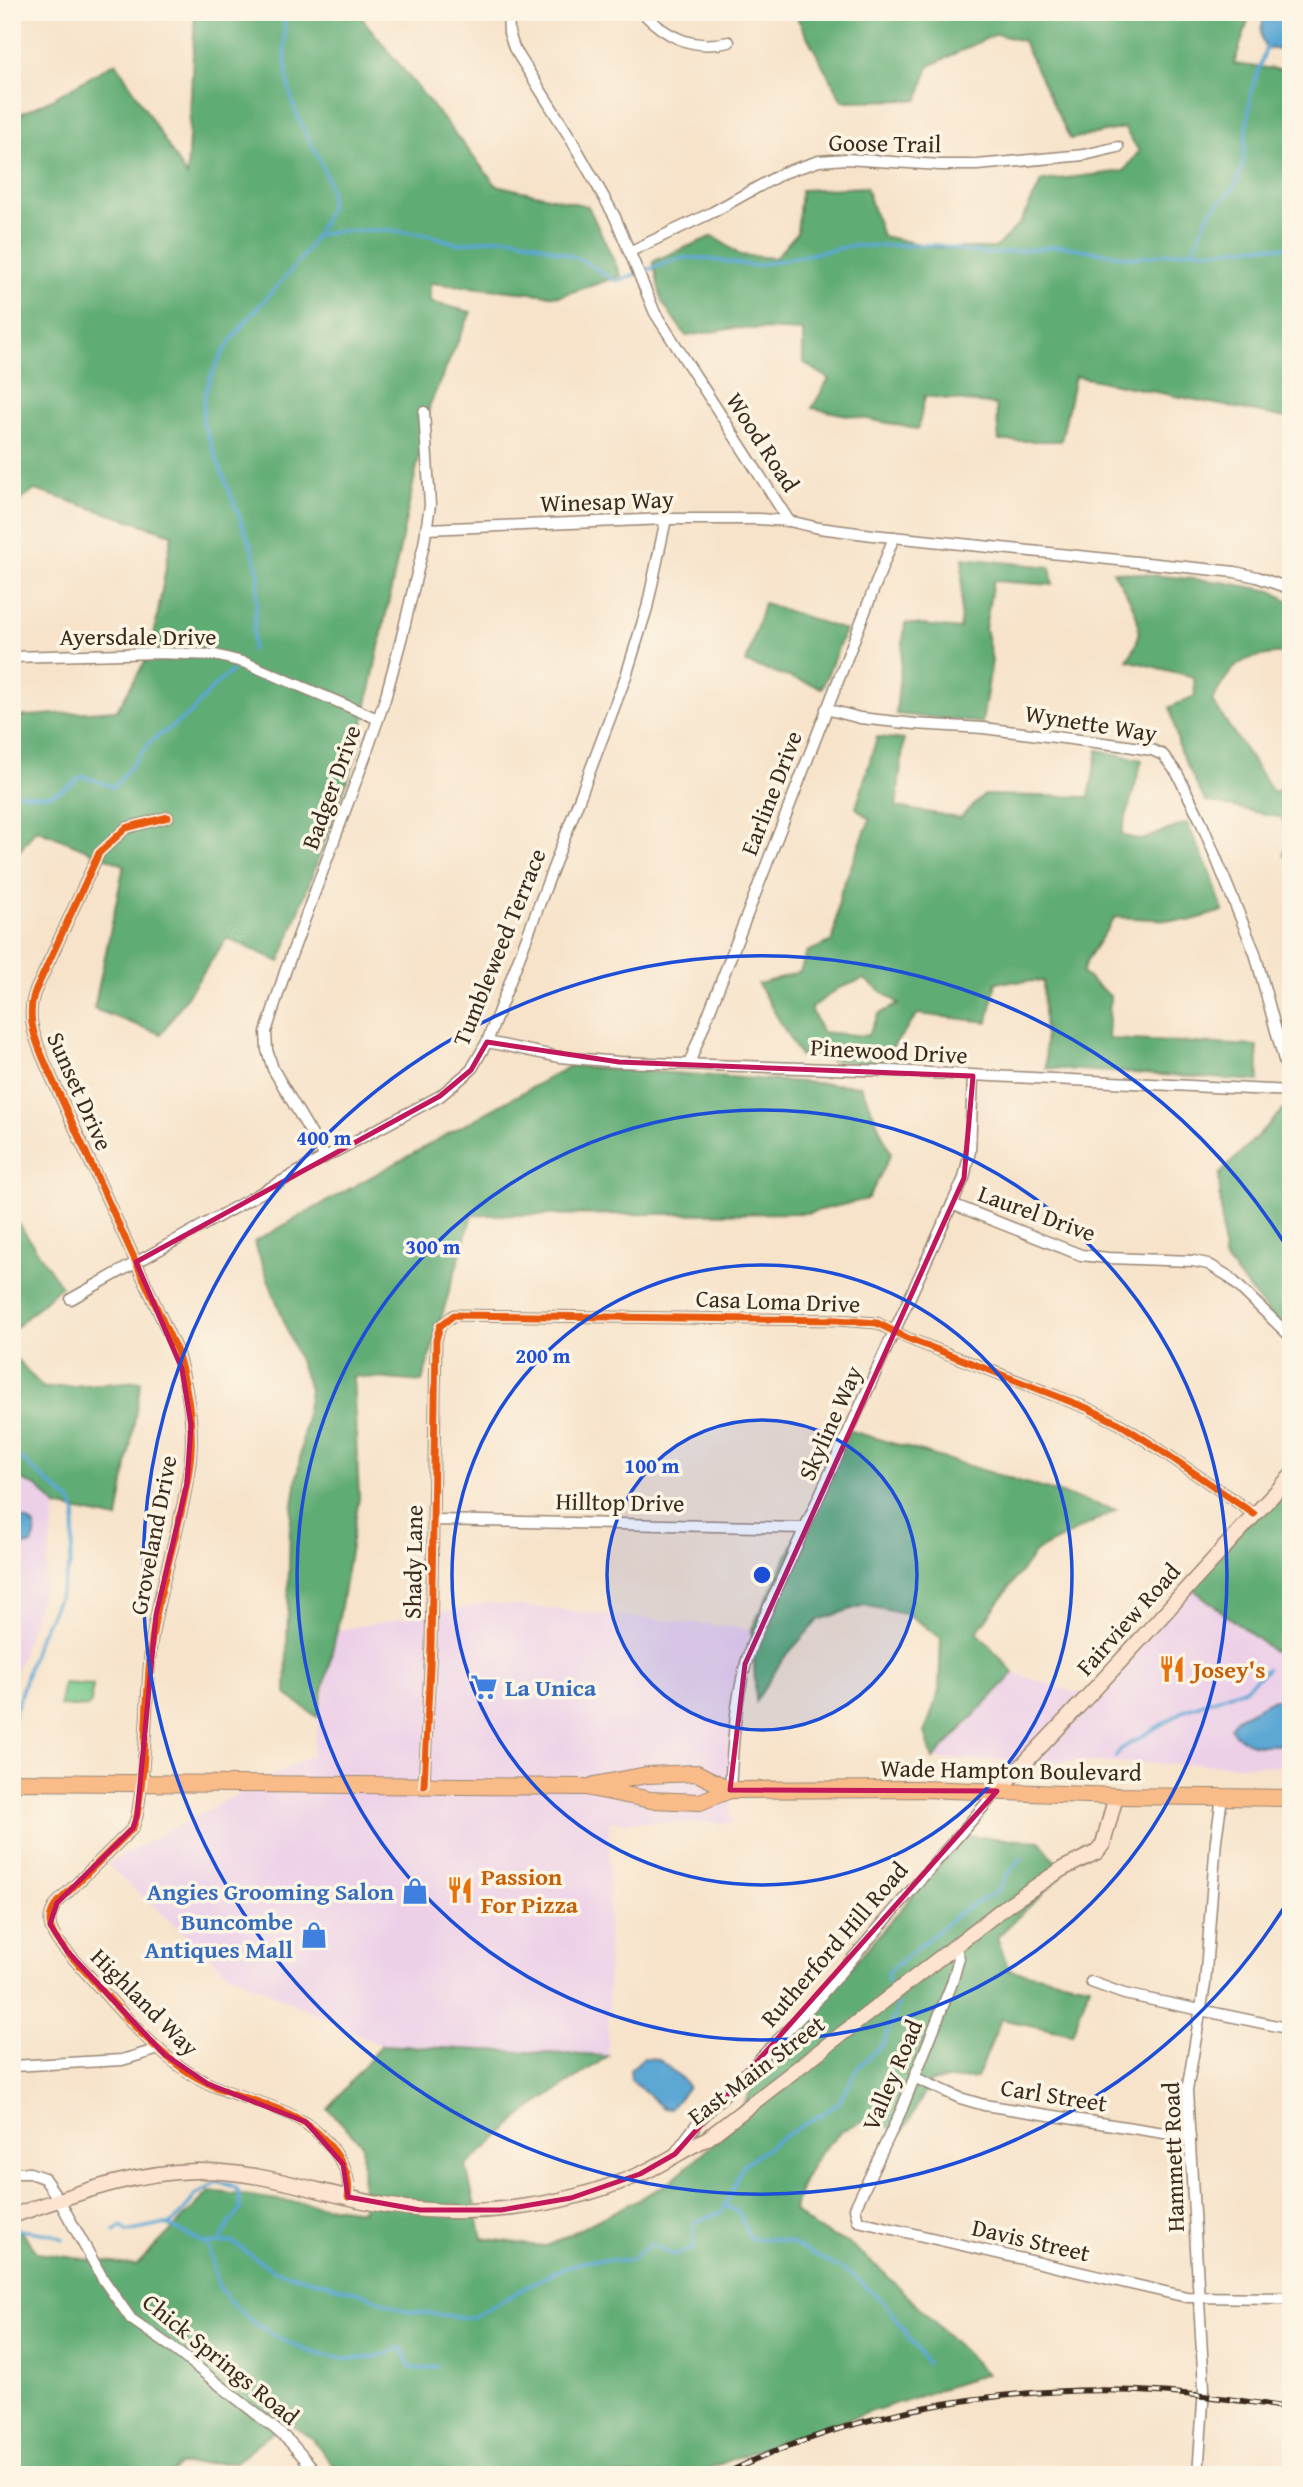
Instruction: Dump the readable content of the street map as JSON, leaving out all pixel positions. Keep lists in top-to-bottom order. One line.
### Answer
{"streets":{"main road":["Wade Hampton Boulevard"],"street":["Goose Trail","Wood Road","Winesap Way","Ayersdale Drive","Wynette Way","Badger Drive","Earline Drive","Tumbleweed Terrace","Pinewood Drive","Sunset Drive","Laurel Drive","Casa Loma Drive","Skyline Way","Hilltop Drive","Groveland Drive","Shady Lane","Fairview Road","Rutherford Hill Road","Highland Way","East Main Street","Valley Road","Carl Street","Hammett Road","Davis Street","Chick Springs Road"]},"crossings":[["Goose Trail","Wood Road"],["Wood Road","Winesap Way"],["Wood Road","Earline Drive"],["Winesap Way","Badger Drive"],["Winesap Way","Tumbleweed Terrace"],["Ayersdale Drive","Badger Drive"],["Wynette Way","Earline Drive"],["Wynette Way","Pinewood Drive"],["Badger Drive","Tumbleweed Terrace"],["Earline Drive","Pinewood Drive"],["Tumbleweed Terrace","Pinewood Drive"],["Tumbleweed Terrace","Sunset Drive"],["Tumbleweed Terrace","Groveland Drive"],["Pinewood Drive","Skyline Way"],["Sunset Drive","Groveland Drive"],["Laurel Drive","Skyline Way"],["Casa Loma Drive","Skyline Way"],["Casa Loma Drive","Shady Lane"],["Casa Loma Drive","Fairview Road"],["Skyline Way","Hilltop Drive"],["Skyline Way","Wade Hampton Boulevard"],["Hilltop Drive","Shady Lane"],["Groveland Drive","Wade Hampton Boulevard"],["Groveland Drive","Highland Way"],["Shady Lane","Wade Hampton Boulevard"],["Fairview Road","Wade Hampton Boulevard"],["Fairview Road","Rutherford Hill Road"],["Wade Hampton Boulevard","Rutherford Hill Road"],["Wade Hampton Boulevard","Highland Way"],["Wade Hampton Boulevard","East Main Street"],["Wade Hampton Boulevard","Hammett Road"],["Rutherford Hill Road","East Main Street"],["Highland Way","East Main Street"],["East Main Street","Valley Road"],["East Main Street","Chick Springs Road"],["Valley Road","Carl Street"],["Valley Road","Davis Street"],["Carl Street","Hammett Road"],["Hammett Road","Davis Street"]],"places":{"restaurant":["Josey's","Passion For Pizza"],"supermarket":["La Unica"],"shop":["Angies Grooming Salon","Buncombe Antiques Mall"]},"rings":["400 m","300 m","200 m","100 m"]}
